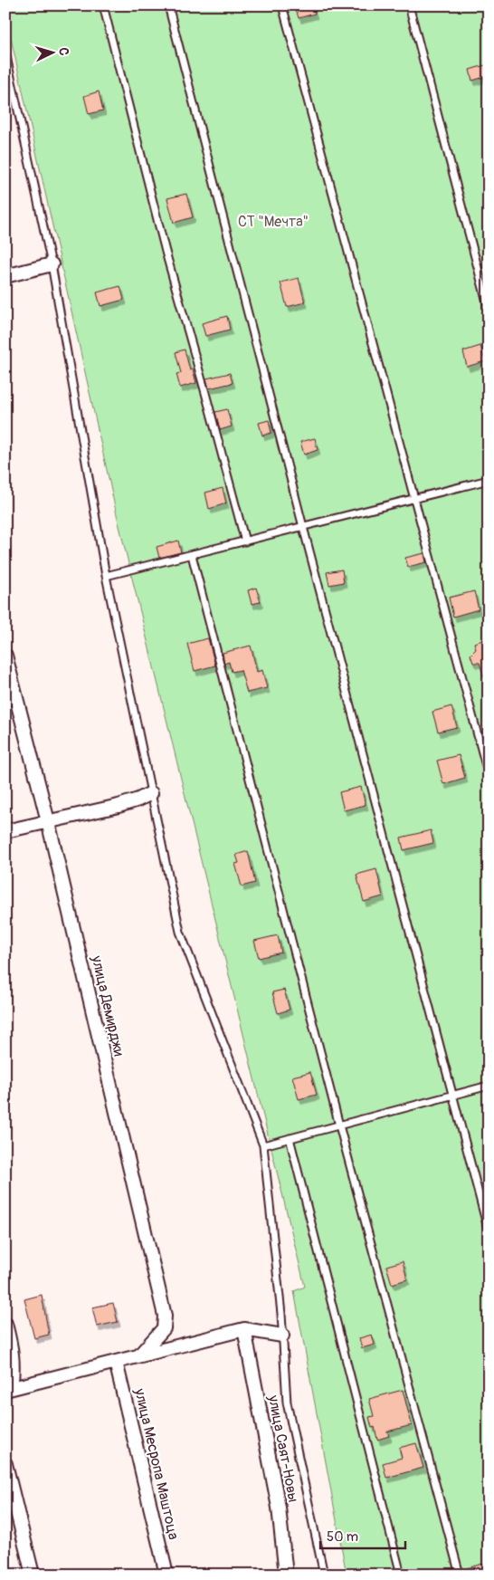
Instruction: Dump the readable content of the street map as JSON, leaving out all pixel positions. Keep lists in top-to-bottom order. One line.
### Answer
{"streets":{"street":["улица Демирджи","улица Саят-Новы","улица Месропа Маштоца"]},"parks":["СТ \"Мечта\""],"scale_bar":"50 m","north":"right"}
